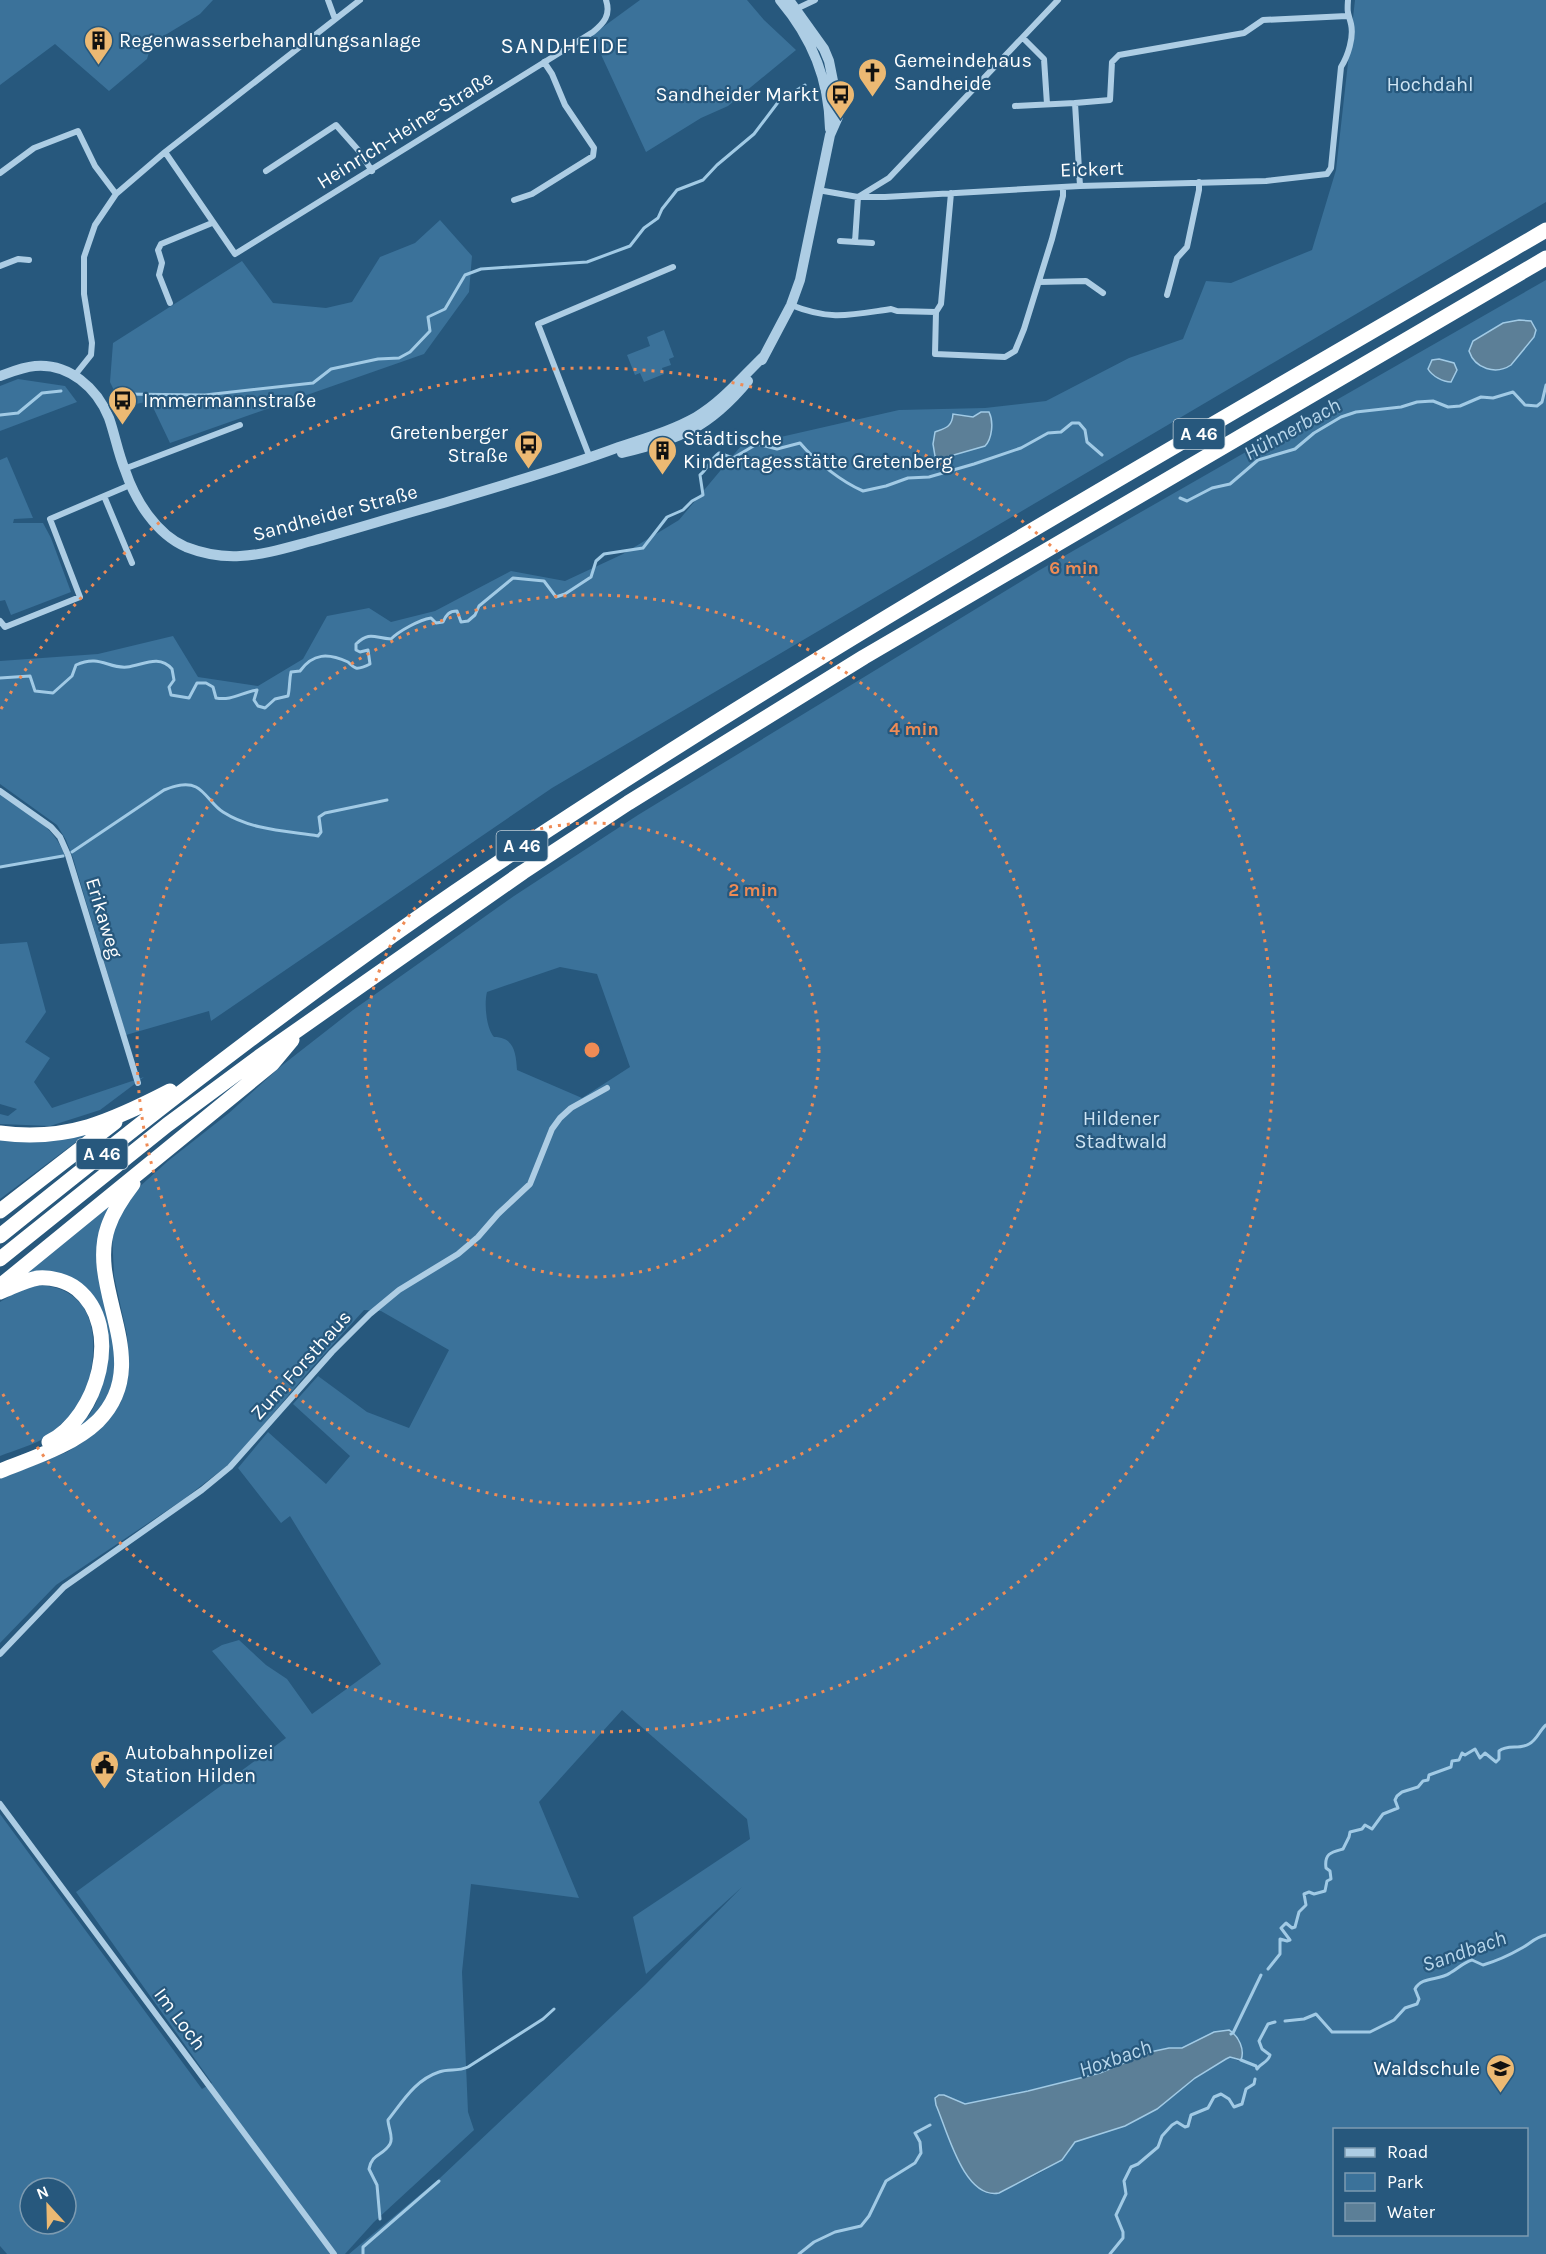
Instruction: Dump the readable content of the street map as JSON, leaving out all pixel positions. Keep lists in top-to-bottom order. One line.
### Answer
{"streets":{"highway":["A 46"],"street":["Heinrich-Heine-Straße","Eickert","Sandheider Straße","Erikaweg","Zum Forsthaus","Im Loch"]},"crossings":[["Eickert","Sandheider Straße"]],"districts":["SANDHEIDE"],"water":["Hühnerbach","Sandbach","Hoxbach"],"parks":["Hochdahl","Hildener Stadtwald"],"places":{"building":["Regenwasserbehandlungsanlage","Städtische Kindertagesstätte Gretenberg"],"church":["Gemeindehaus Sandheide"],"bus stop":["Sandheider Markt","Immermannstraße","Gretenberger Straße"],"public building":["Autobahnpolizei Station Hilden"],"school or university":["Waldschule"]},"legend":["Road","Park","Water"],"north":"top","rings":["6 min","4 min","2 min"]}
